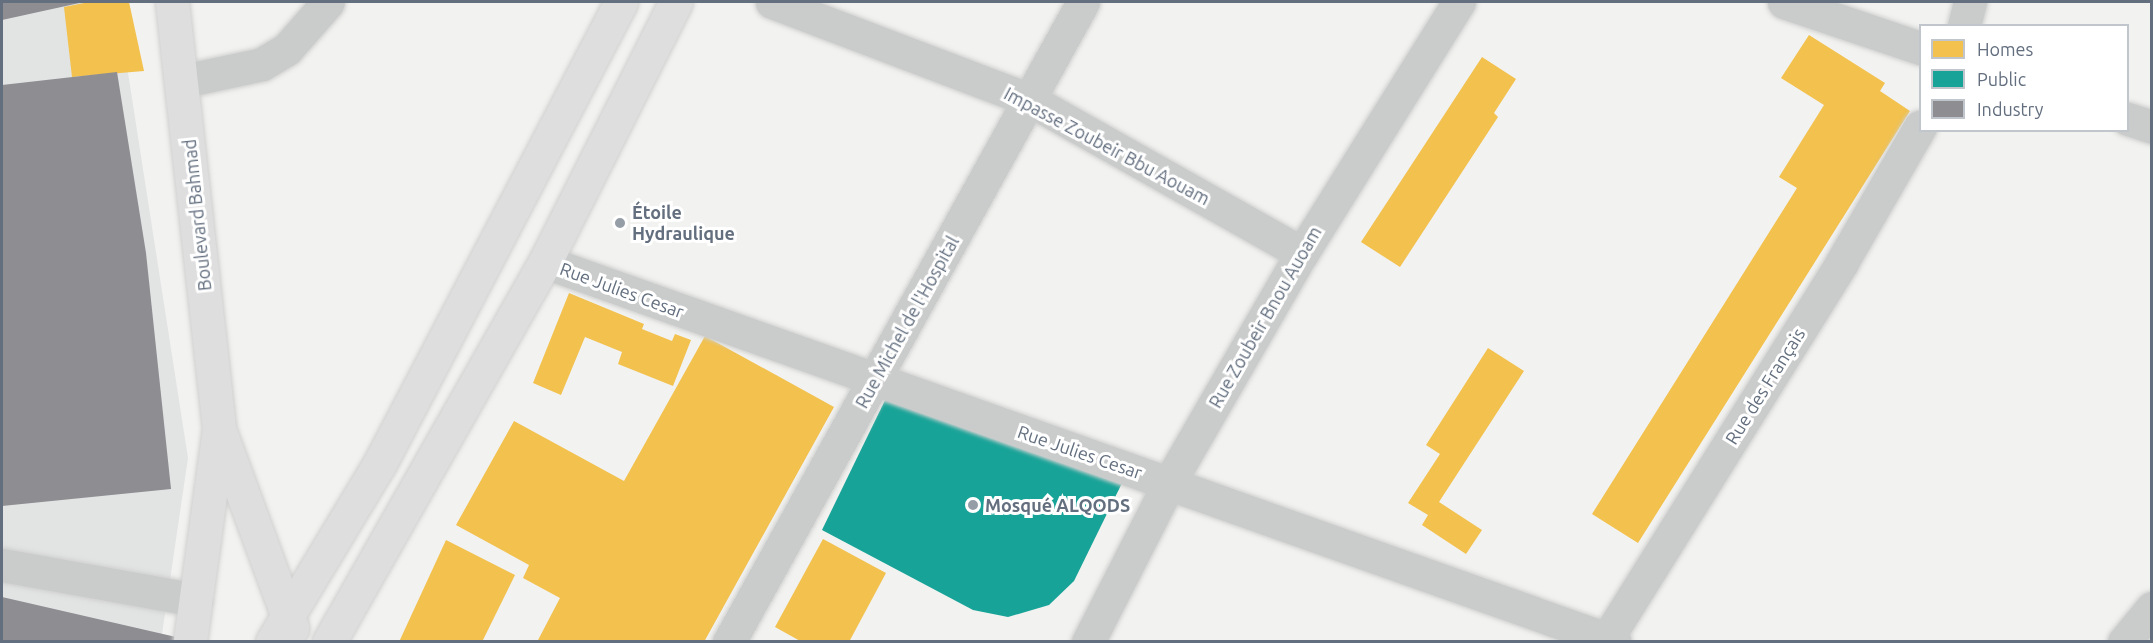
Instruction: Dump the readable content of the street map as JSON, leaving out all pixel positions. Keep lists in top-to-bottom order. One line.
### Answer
{"streets":{"main road":["Boulevard Bahmad"],"street":["Impasse Zoubeir Bbu Aouam","Rue Julies Cesar","Rue Zoubeir Bnou Auoam","Rue Michel de l'Hospital","Rue des Français"]},"crossings":[["Impasse Zoubeir Bbu Aouam","Rue Zoubeir Bnou Auoam"],["Impasse Zoubeir Bbu Aouam","Rue Michel de l'Hospital"],["Rue Julies Cesar","Rue Zoubeir Bnou Auoam"],["Rue Julies Cesar","Rue Michel de l'Hospital"],["Rue Julies Cesar","Rue des Français"]],"places":["Étoile Hydraulique","Mosqué ALQODS"],"legend":["Homes","Public","Industry"]}
